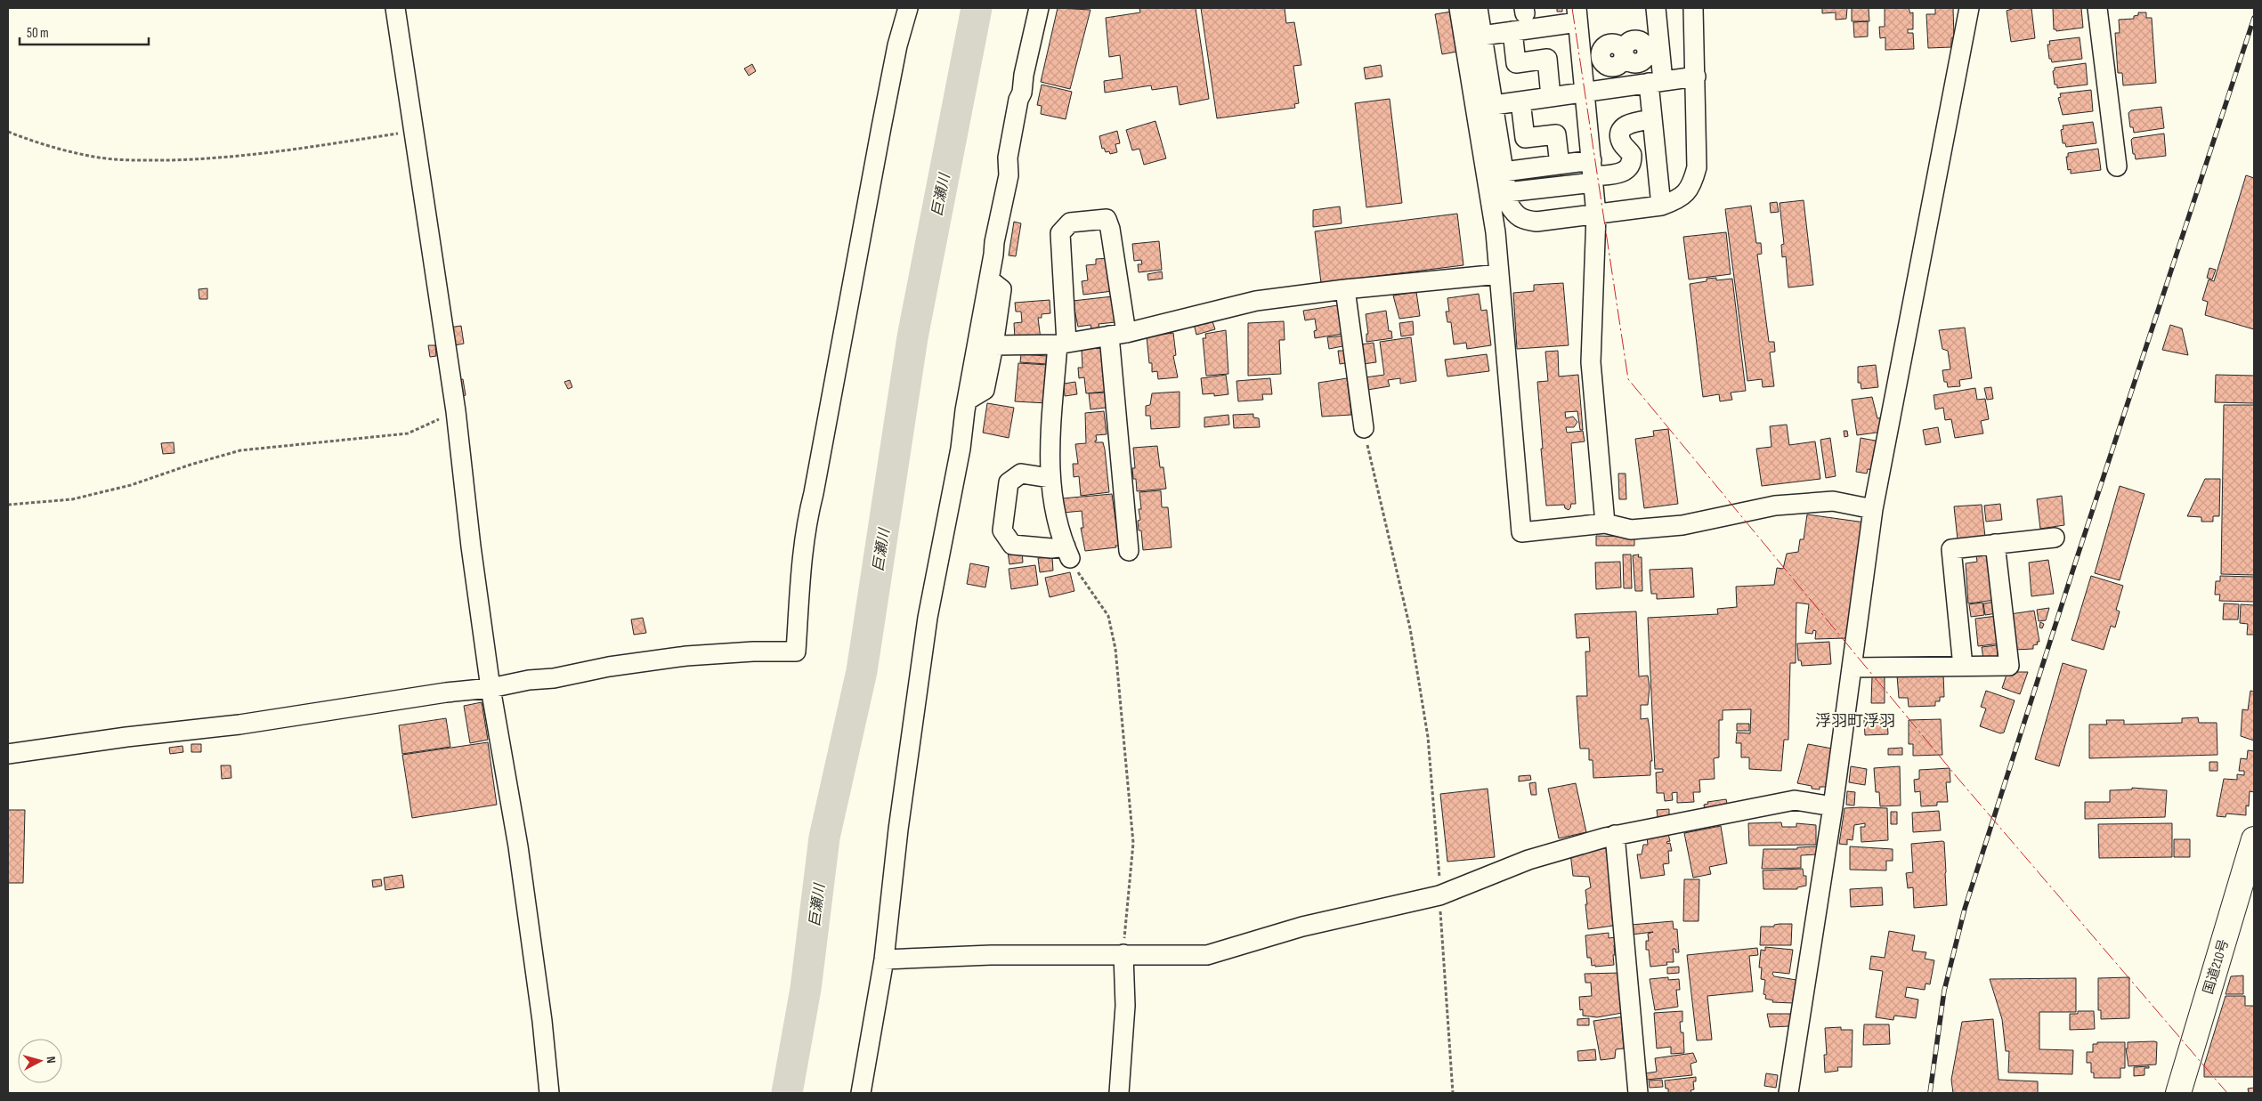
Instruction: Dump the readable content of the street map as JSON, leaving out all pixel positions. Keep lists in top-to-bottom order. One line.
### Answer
{"streets":{"highway":["国道210号"]},"districts":["浮羽町浮羽"],"water":["巨瀬川"],"scale_bar":"50 m","north":"right"}
